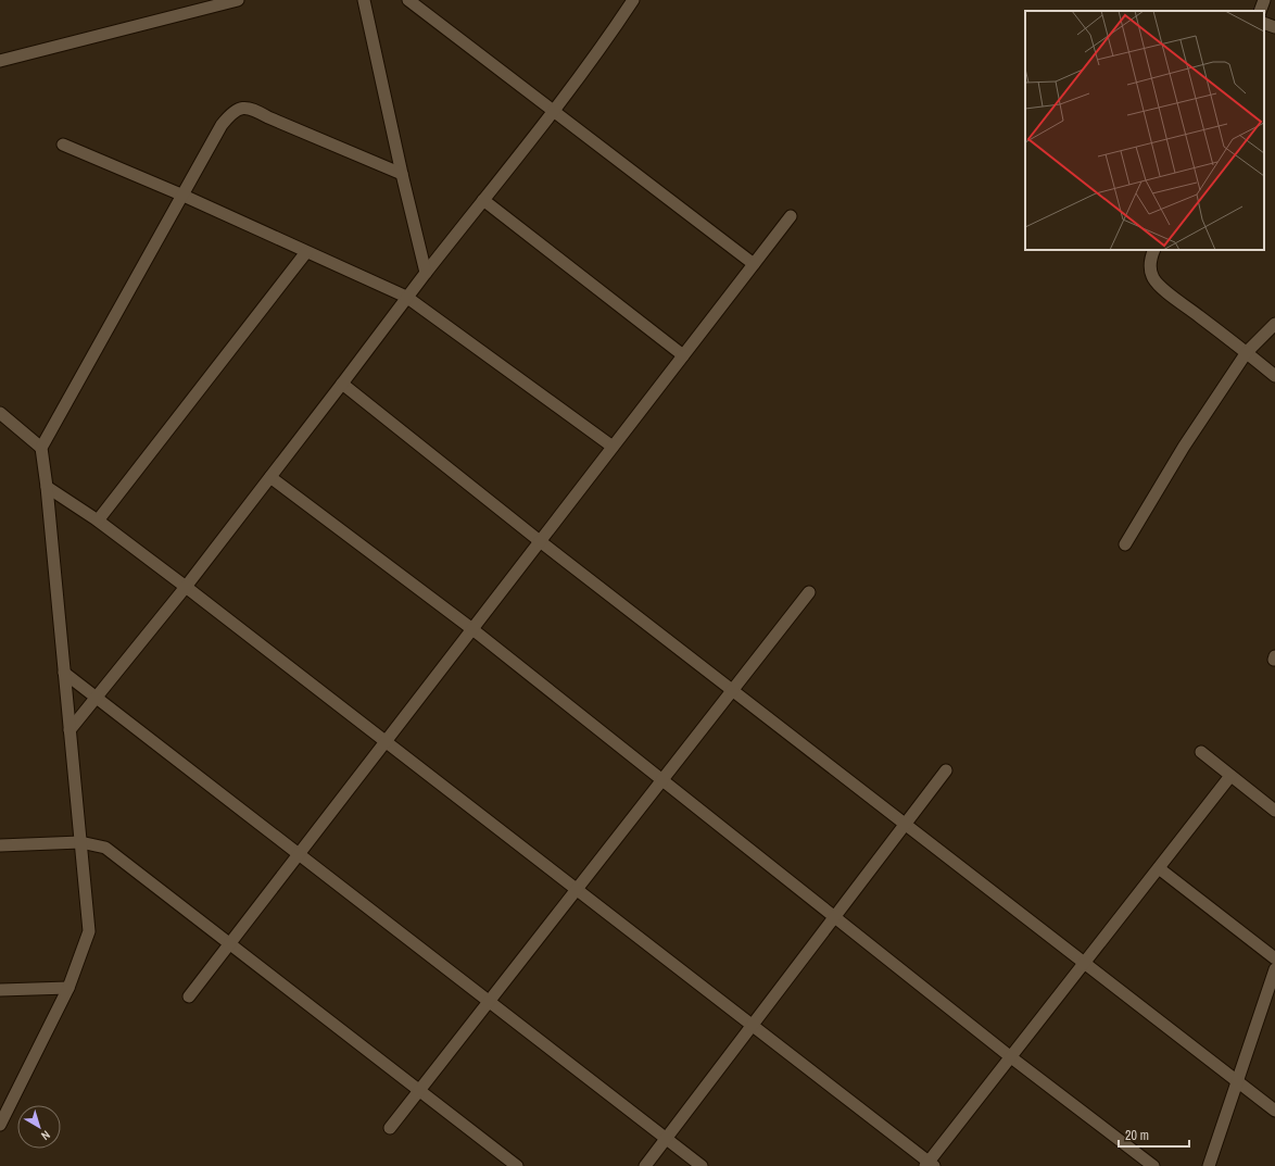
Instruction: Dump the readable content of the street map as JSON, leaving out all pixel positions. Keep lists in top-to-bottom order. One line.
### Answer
{"scale_bar":"20 m","north":"bottom right"}
